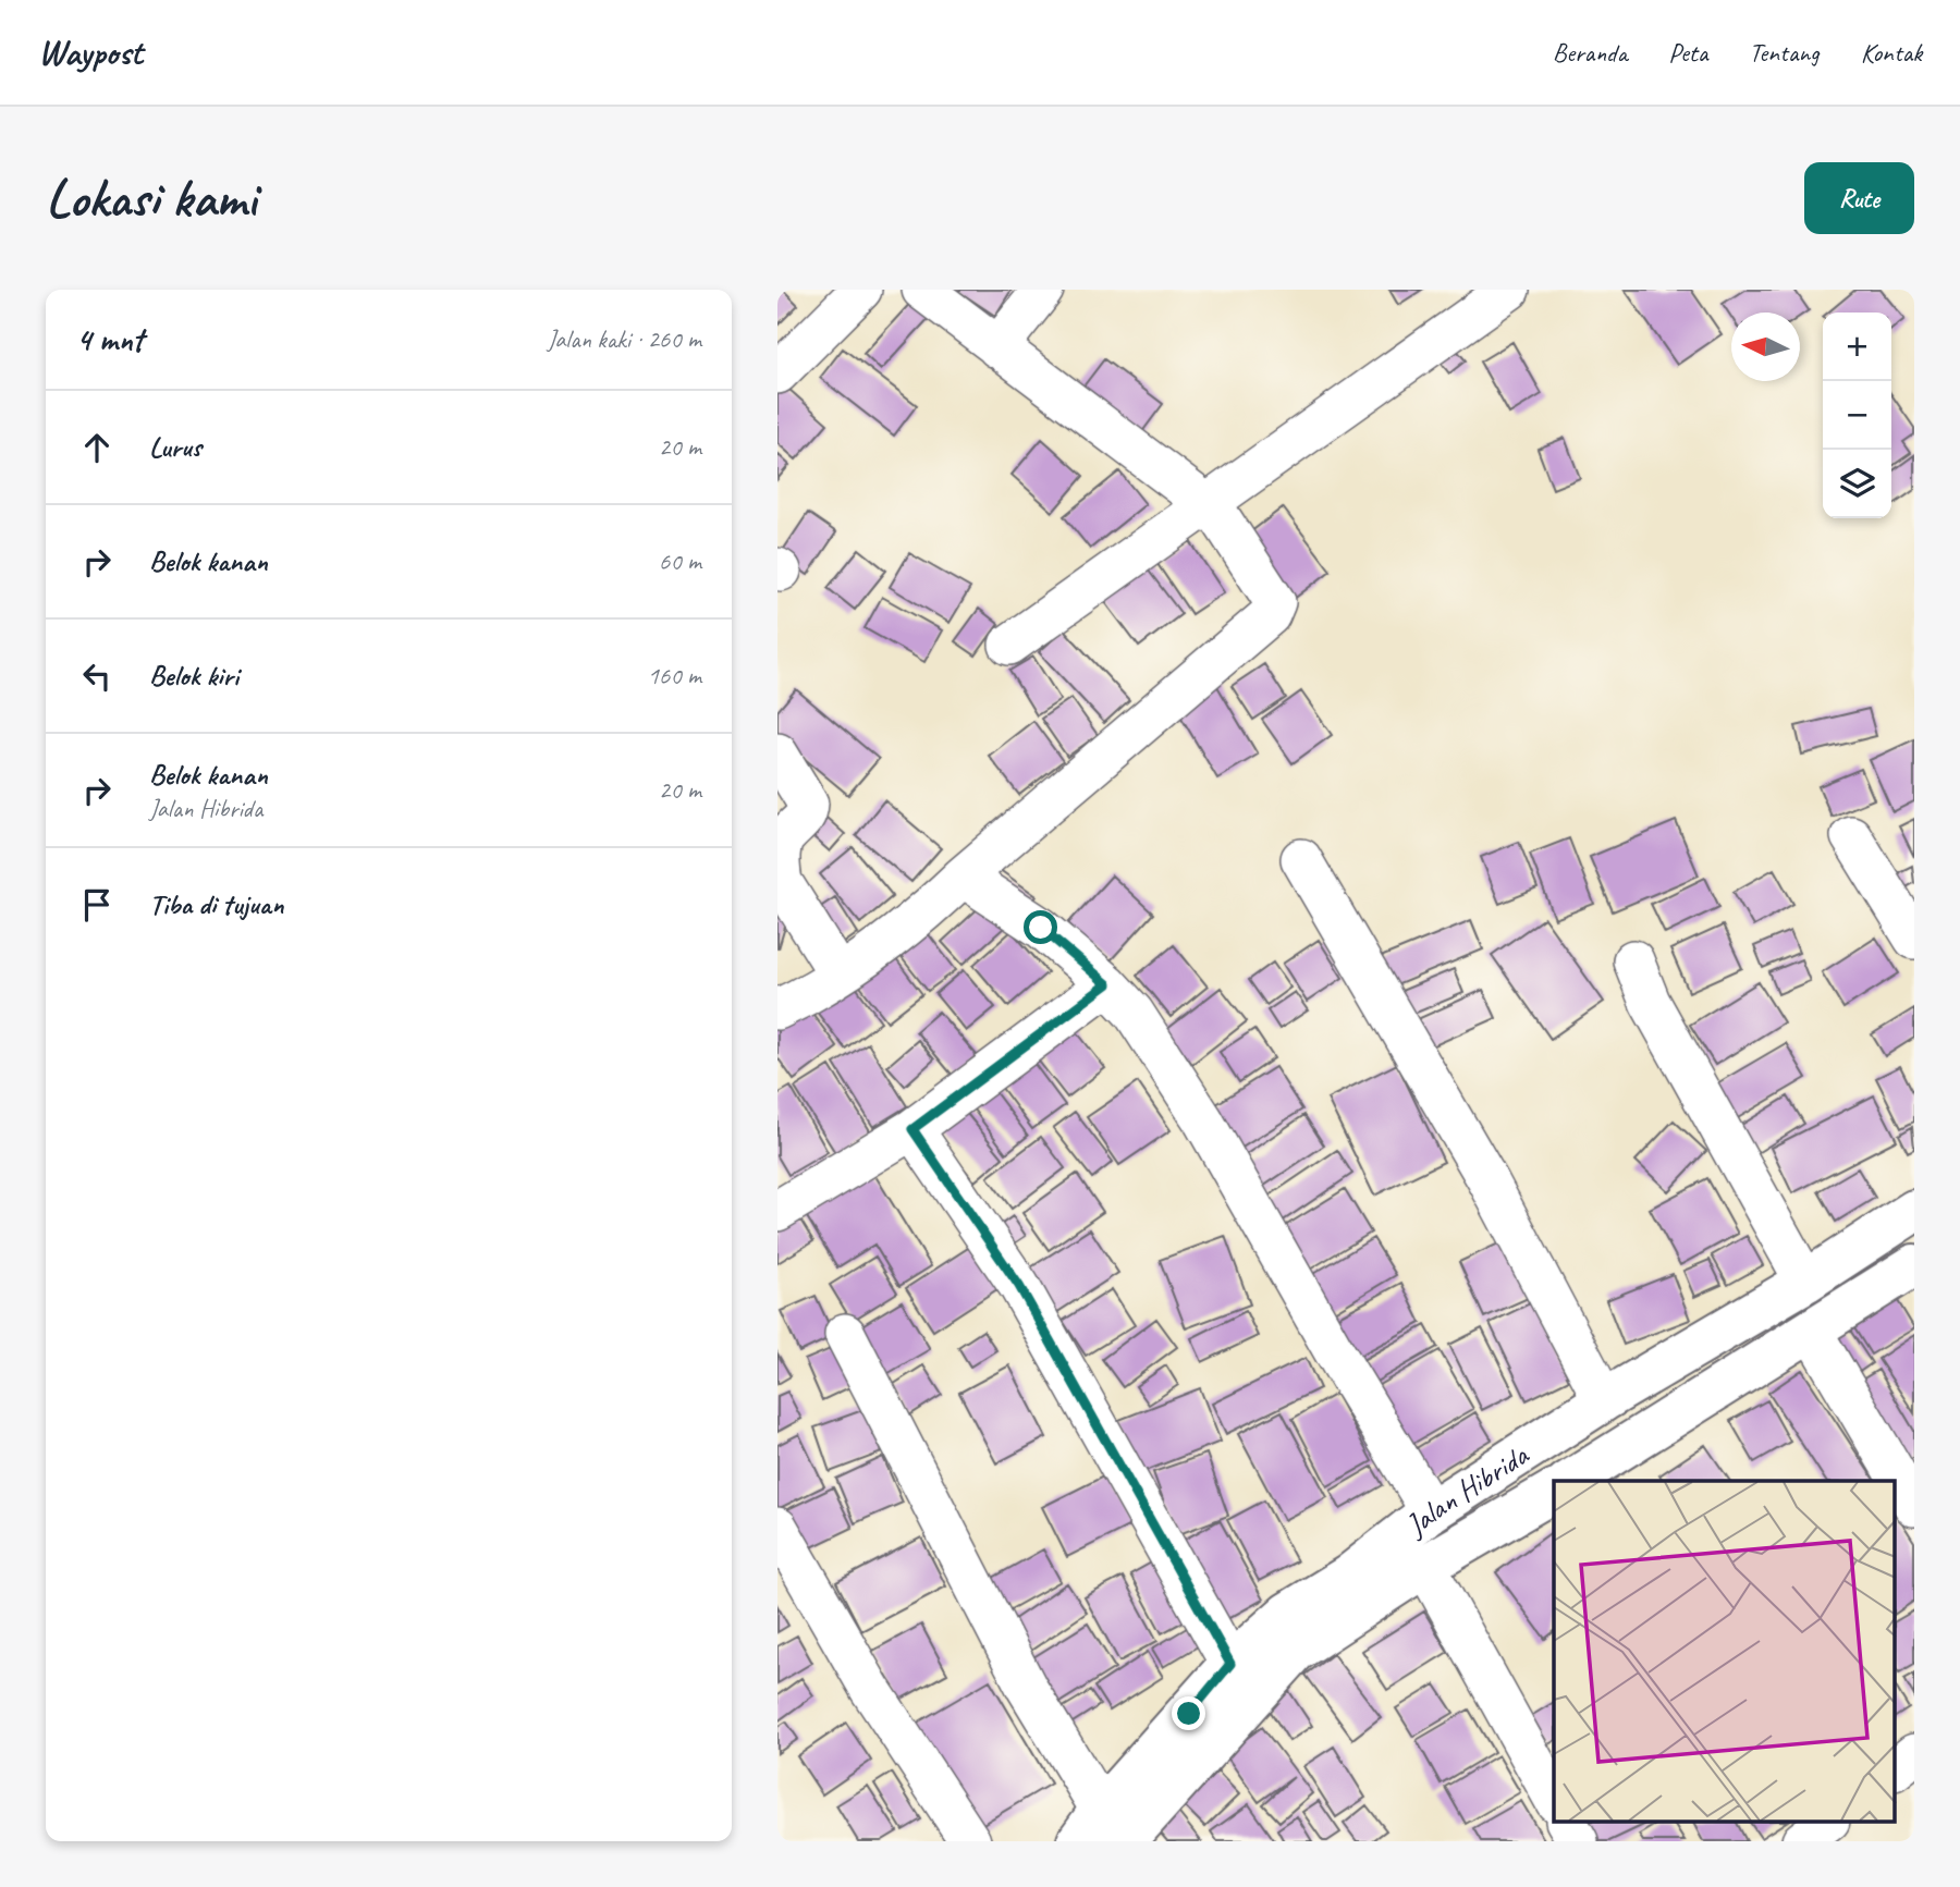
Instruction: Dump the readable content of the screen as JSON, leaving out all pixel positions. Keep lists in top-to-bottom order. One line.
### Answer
{"streets":{"main road":["Jalan Hibrida"]},"north":"left","page":{"header":"Waypost","nav":["Beranda","Peta","Tentang","Kontak"],"buttons":"Rute","title":"Lokasi kami","heading":["4 mnt","Jalan kaki · 260 m"],"map_buttons":["+","−"],"list":[["Lurus","20 m"],["Belok kanan","60 m"],["Belok kiri","160 m"],["Belok kanan","Jalan Hibrida","20 m"],"Tiba di tujuan"]}}
